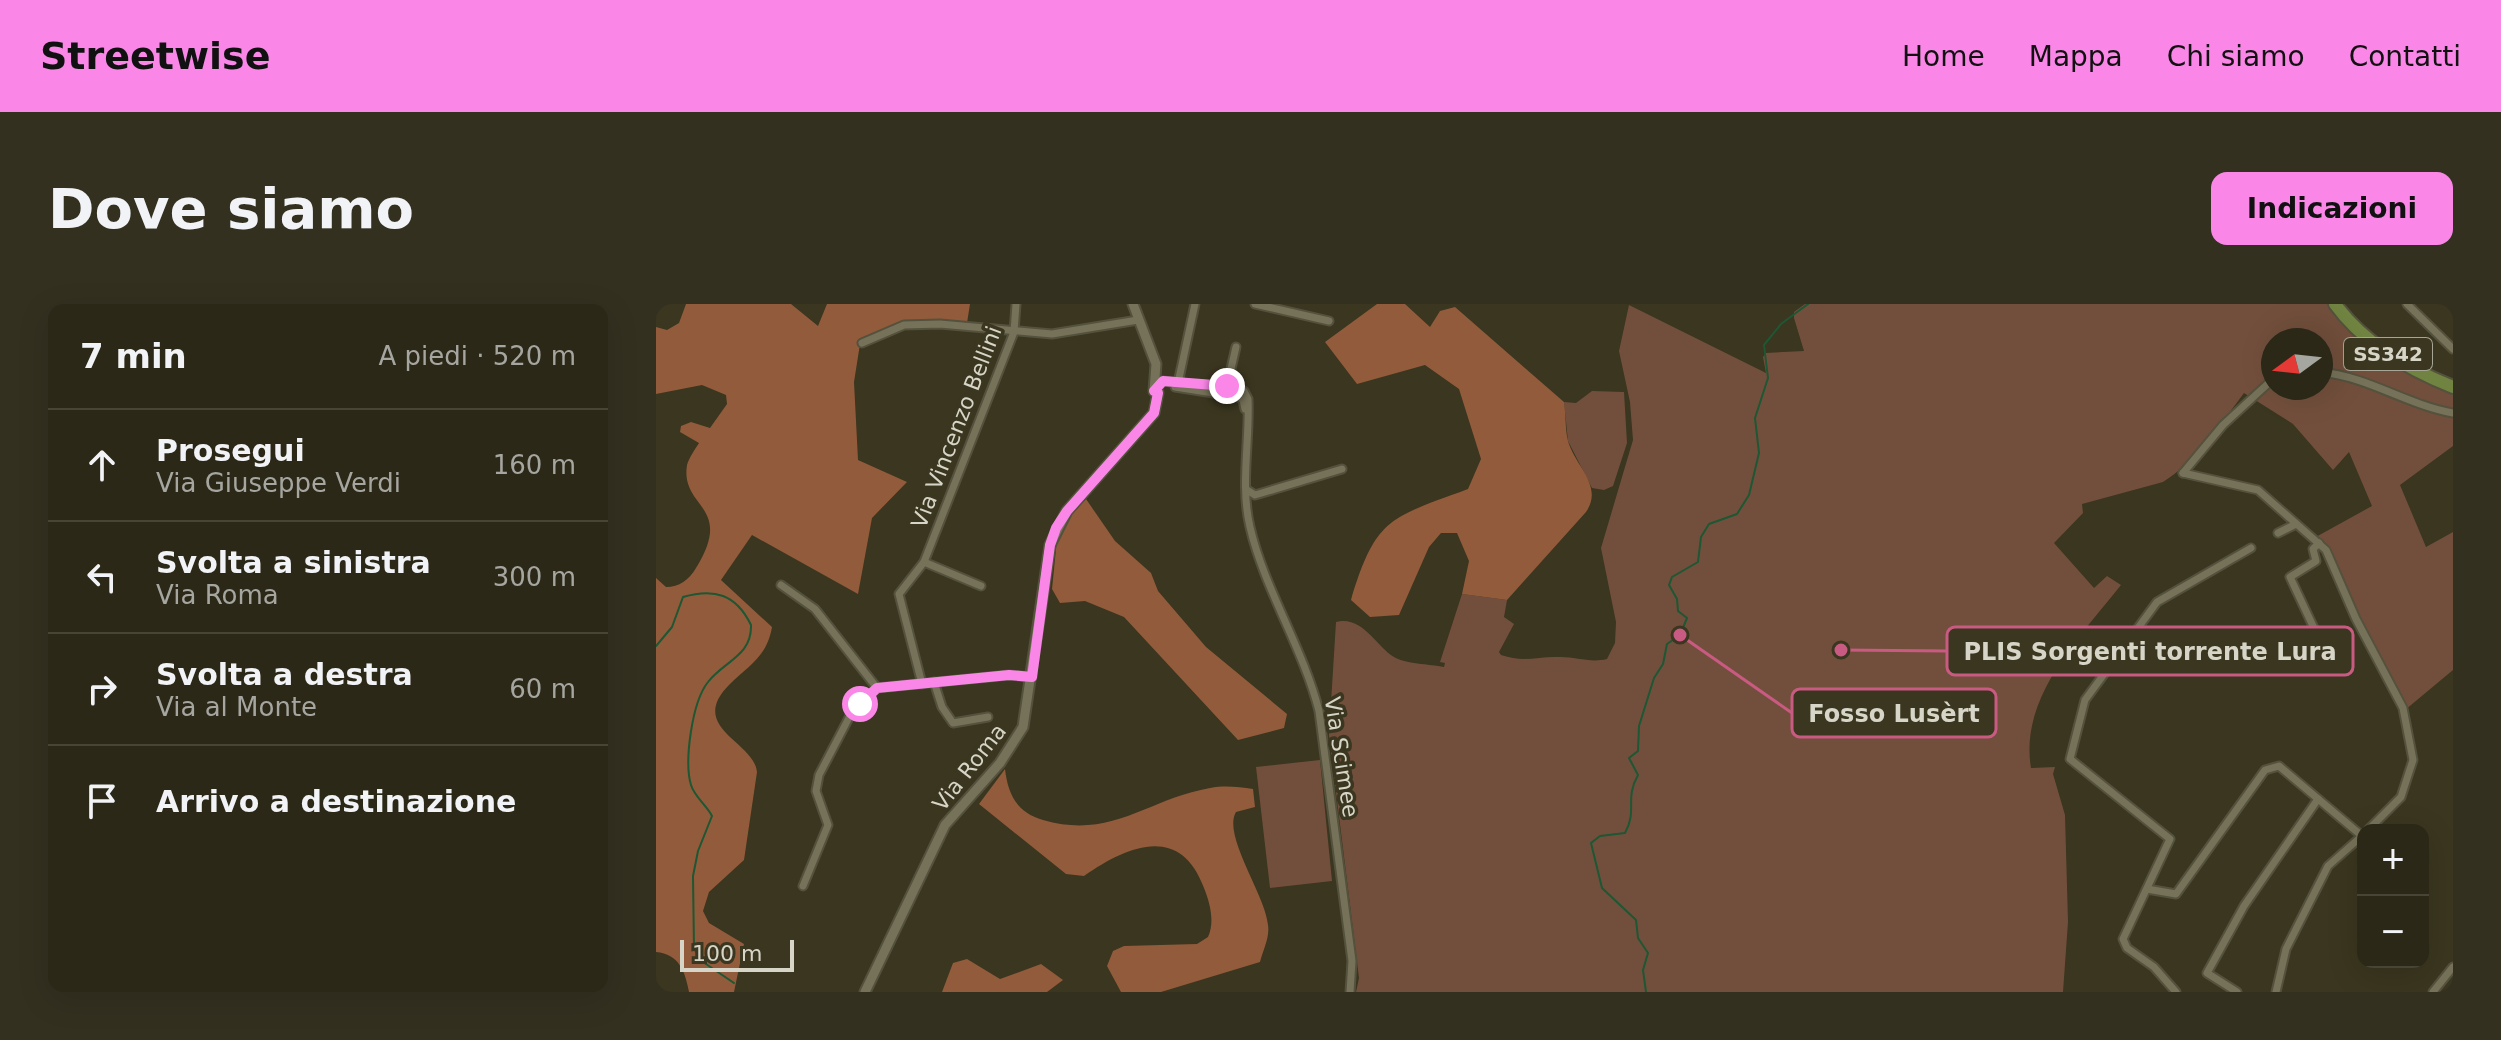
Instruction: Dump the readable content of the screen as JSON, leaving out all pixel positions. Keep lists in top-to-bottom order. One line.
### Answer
{"streets":{"main road":["SS342"],"street":["Via Vincenzo Bellini","Via Scimee","Via Roma"]},"places":["Fosso Lusèrt","PLIS Sorgenti torrente Lura"],"scale_bar":"100 m","north":"left","page":{"header":"Streetwise","nav":["Home","Mappa","Chi siamo","Contatti"],"buttons":"Indicazioni","title":"Dove siamo","heading":["7 min","A piedi · 520 m"],"list":[["Prosegui","Via Giuseppe Verdi","160 m"],["Svolta a sinistra","Via Roma","300 m"],["Svolta a destra","Via al Monte","60 m"],"Arrivo a destinazione"],"map_buttons":["+","−"],"scale":"100 m"}}
